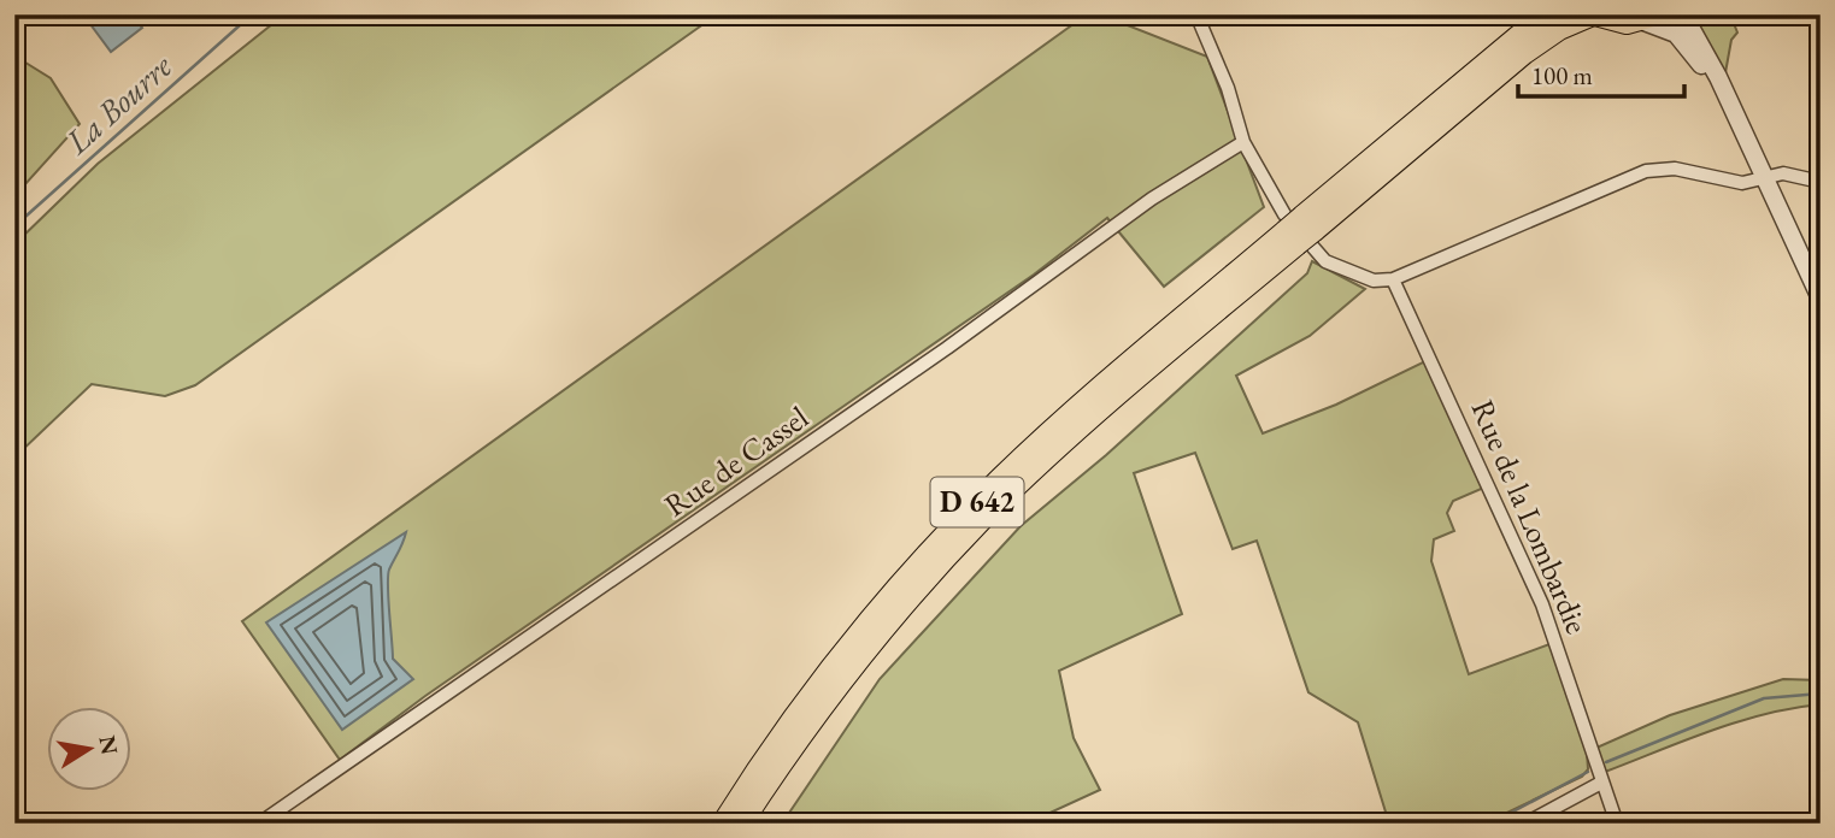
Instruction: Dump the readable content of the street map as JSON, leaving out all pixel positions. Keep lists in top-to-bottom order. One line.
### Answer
{"streets":{"highway":["D 642"],"street":["Rue de Cassel","Rue de la Lombardie"]},"water":["La Bourre"],"scale_bar":"100 m","north":"right"}
